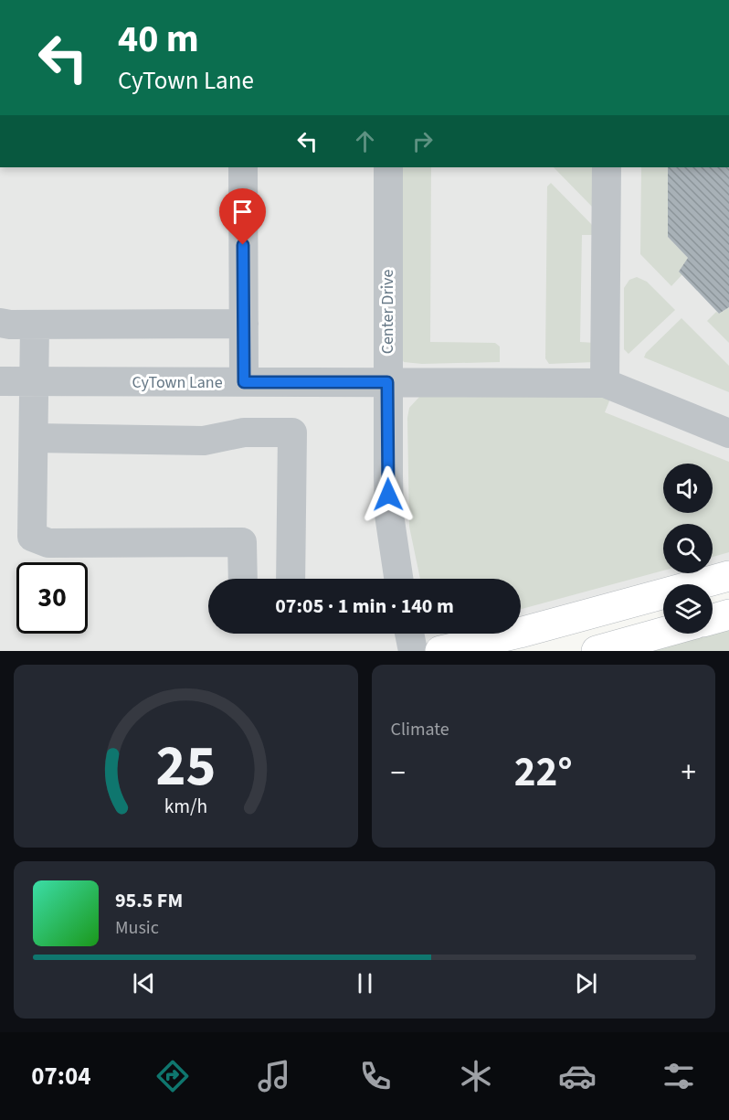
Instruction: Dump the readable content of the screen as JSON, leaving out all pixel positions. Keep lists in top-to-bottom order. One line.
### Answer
{"streets":{"street":["Center Drive","CyTown Lane"]},"crossings":[["Center Drive","CyTown Lane"]],"page":{"turn":["40 m","CyTown Lane"],"limit":"30","trip":"07:05 · 1 min · 140 m","tile":"Climate","heat":["−","22°","+"],"song":["95.5 FM","Music"],"tabs":"07:04","gauge":["25","km/h"]}}
